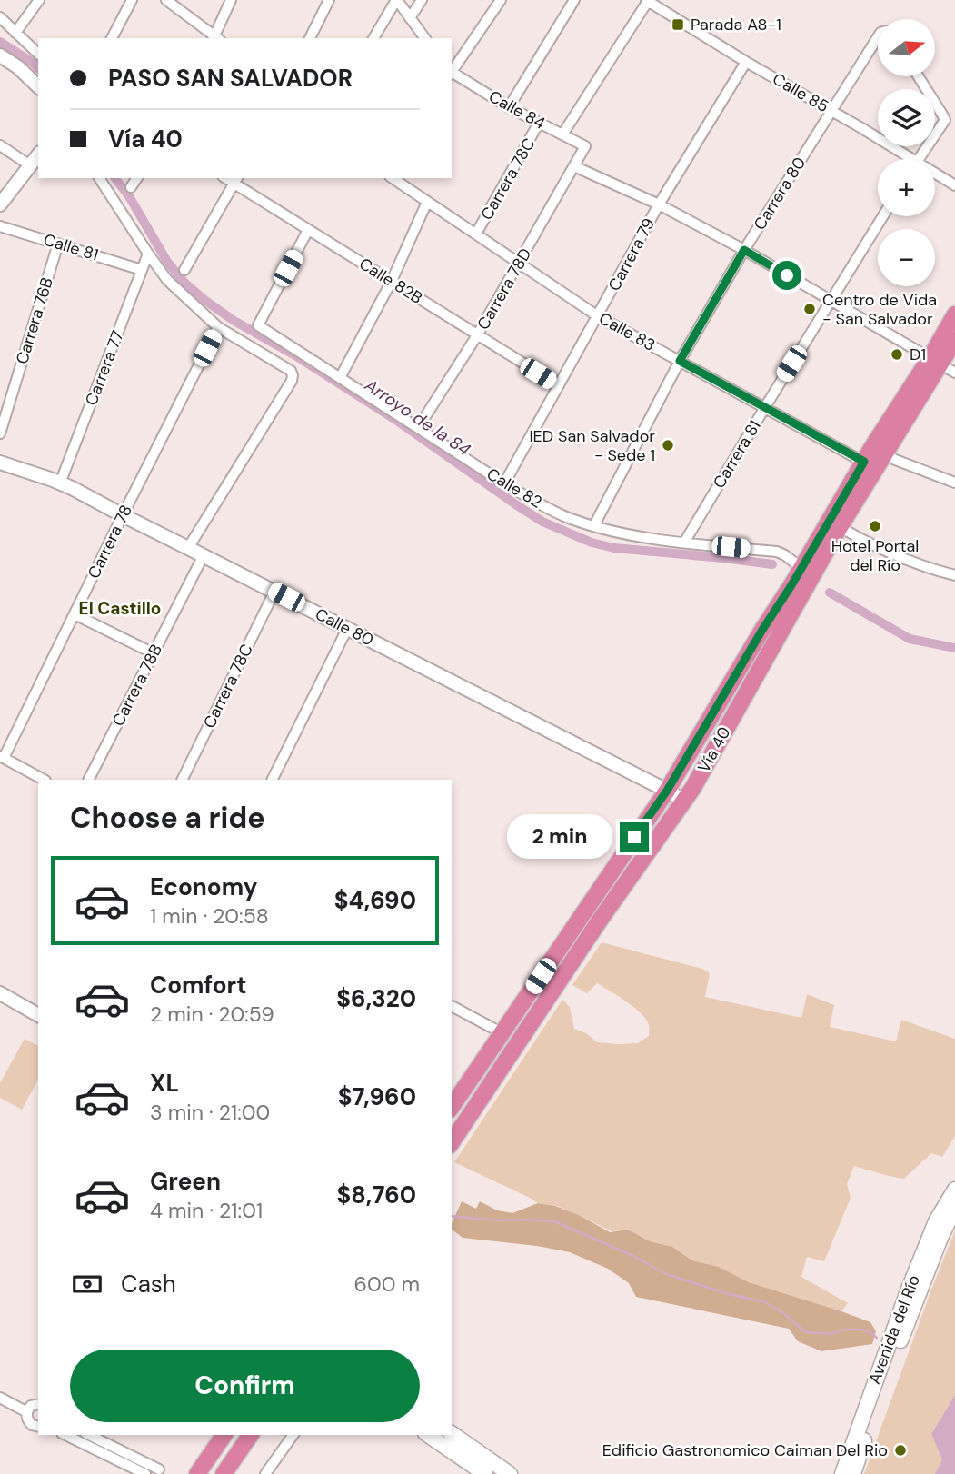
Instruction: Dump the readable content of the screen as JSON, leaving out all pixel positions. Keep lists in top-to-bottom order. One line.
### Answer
{"streets":{"highway":["Vía 40"],"main road":["Avenida del Río"],"street":["Calle 85","Calle 84","Carrera 78C","Carrera 80","Calle 81","Carrera 79","Calle 82B","Carrera 78D","Carrera 76B","Calle 83","Carrera 77","Carrera 81","Calle 82","Carrera 78","Calle 80","Carrera 78B"]},"crossings":[["Calle 85","Carrera 80"],["Calle 85","Carrera 79"],["Calle 84","Carrera 78C"],["Calle 84","Carrera 78D"],["Carrera 78C","Calle 83"],["Carrera 78C","Calle 80"],["Carrera 80","Calle 83"],["Carrera 80","Calle 82"],["Calle 81","Carrera 76B"],["Calle 81","Carrera 77"],["Carrera 79","Calle 82B"],["Carrera 79","Calle 83"],["Carrera 79","Calle 82"],["Calle 82B","Carrera 78D"],["Calle 82B","Calle 82"],["Carrera 78D","Calle 83"],["Carrera 78D","Calle 82"],["Calle 83","Carrera 81"],["Calle 83","Vía 40"],["Carrera 77","Calle 80"],["Carrera 81","Calle 82"],["Calle 82","Vía 40"],["Carrera 78","Calle 80"],["Calle 80","Carrera 78B"],["Calle 80","Vía 40"]],"districts":["El Castillo"],"water":["Arroyo de la 84"],"places":{"transit":["Parada A8-1"],"other":["Centro de Vida - San Salvador","D1","IED San Salvador - Sede 1","Hotel Portal del Río","Edificio Gastronomico Caiman Del Rio"]},"north":"right","page":{"map_buttons":["+","−"],"banner":["PASO SAN SALVADOR","Vía 40"],"heading":"Choose a ride","bubble":"2 min","list":[{"name":"Economy","note":"1 min · 20:58","value":"$4,690"},{"name":"Comfort","note":"2 min · 20:59","value":"$6,320"},{"name":"XL","note":"3 min · 21:00","value":"$7,960"},{"name":"Green","note":"4 min · 21:01","value":"$8,760"}],"pay":["Cash","600 m"],"buttons":"Confirm"}}
